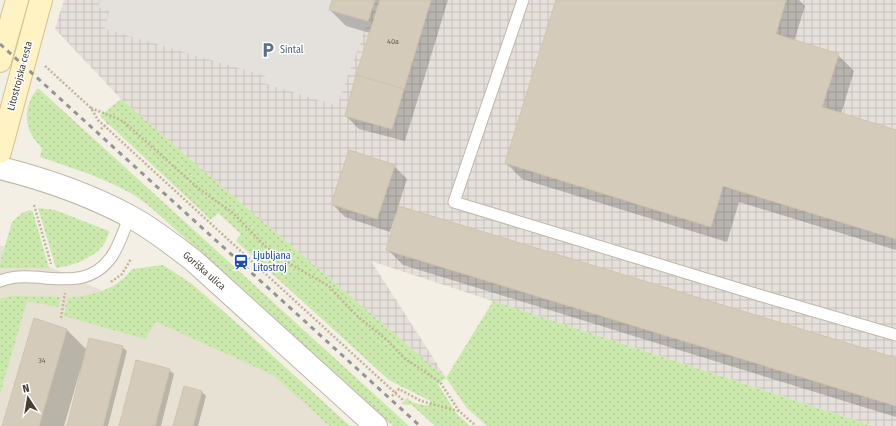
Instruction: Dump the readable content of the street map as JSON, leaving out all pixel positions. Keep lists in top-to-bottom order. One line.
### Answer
{"streets":{"main road":["Litostrojska cesta"],"street":["Goriška ulica"]},"places":{"parking":["Sintal"],"station":["Ljubljana Litostroj"]},"house_numbers":["40a","34"],"north":"top"}
